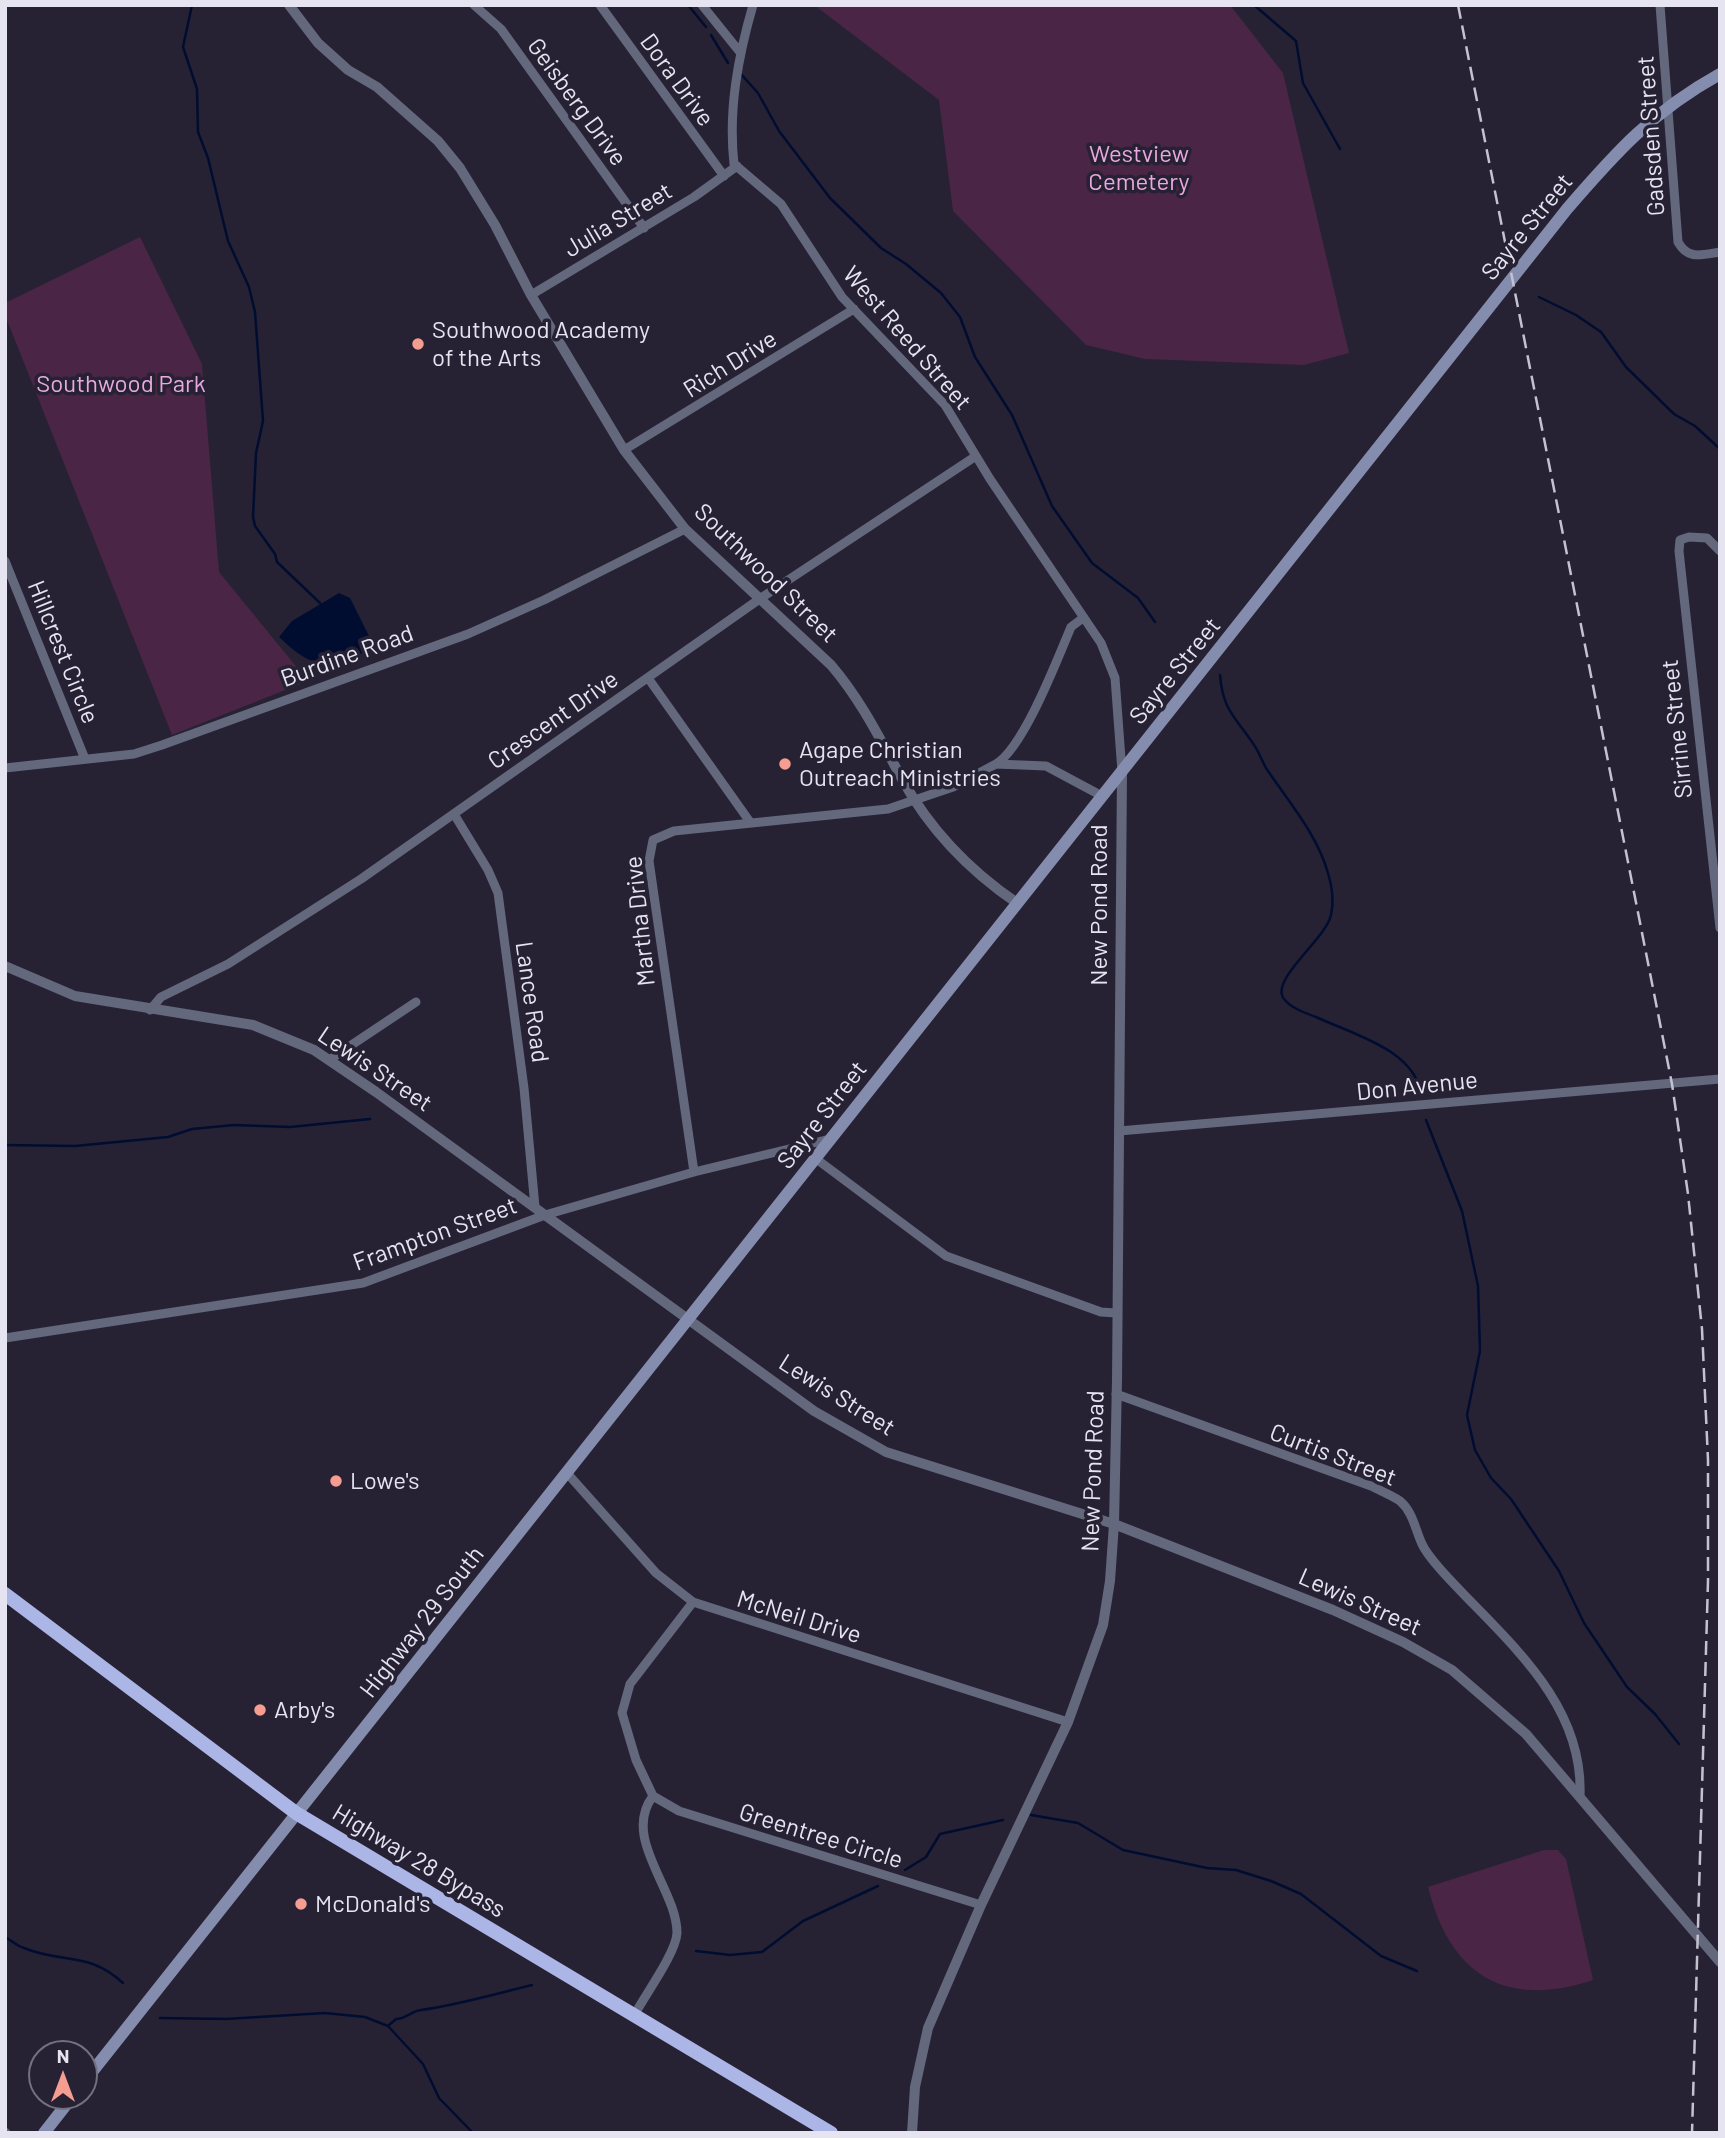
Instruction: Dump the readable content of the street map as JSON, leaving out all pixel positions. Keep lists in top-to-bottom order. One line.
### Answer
{"streets":{"highway":["Highway 28 Bypass"],"main road":["Sayre Street","Highway 29 South"],"street":["Dora Drive","Geisberg Drive","Gadsden Street","Julia Street","West Reed Street","Rich Drive","Southwood Street","Hillcrest Circle","Burdine Road","Crescent Drive","Sirrine Street","New Pond Road","Martha Drive","Lance Road","Lewis Street","Don Avenue","Frampton Street","Curtis Street","McNeil Drive","Greentree Circle"]},"crossings":[["Dora Drive","Julia Street"],["Geisberg Drive","Julia Street"],["Gadsden Street","Sayre Street"],["Julia Street","West Reed Street"],["Julia Street","Southwood Street"],["Sayre Street","West Reed Street"],["Sayre Street","Southwood Street"],["Sayre Street","New Pond Road"],["Sayre Street","Martha Drive"],["Sayre Street","Lewis Street"],["Sayre Street","Frampton Street"],["Sayre Street","Highway 29 South"],["West Reed Street","Rich Drive"],["West Reed Street","Crescent Drive"],["West Reed Street","New Pond Road"],["Rich Drive","Southwood Street"],["Southwood Street","Burdine Road"],["Southwood Street","Crescent Drive"],["Southwood Street","Martha Drive"],["Hillcrest Circle","Burdine Road"],["Crescent Drive","Lance Road"],["Crescent Drive","Lewis Street"],["New Pond Road","Lewis Street"],["New Pond Road","Don Avenue"],["New Pond Road","Curtis Street"],["New Pond Road","McNeil Drive"],["New Pond Road","Greentree Circle"],["Martha Drive","Frampton Street"],["Lance Road","Lewis Street"],["Lewis Street","Frampton Street"],["Lewis Street","Curtis Street"],["Lewis Street","Highway 29 South"],["McNeil Drive","Highway 29 South"],["Highway 29 South","Highway 28 Bypass"]],"parks":["Westview Cemetery","Southwood Park"],"places":["Southwood Academy of the Arts","Agape Christian Outreach Ministries","Lowe's","Arby's","McDonald's"],"north":"top"}
